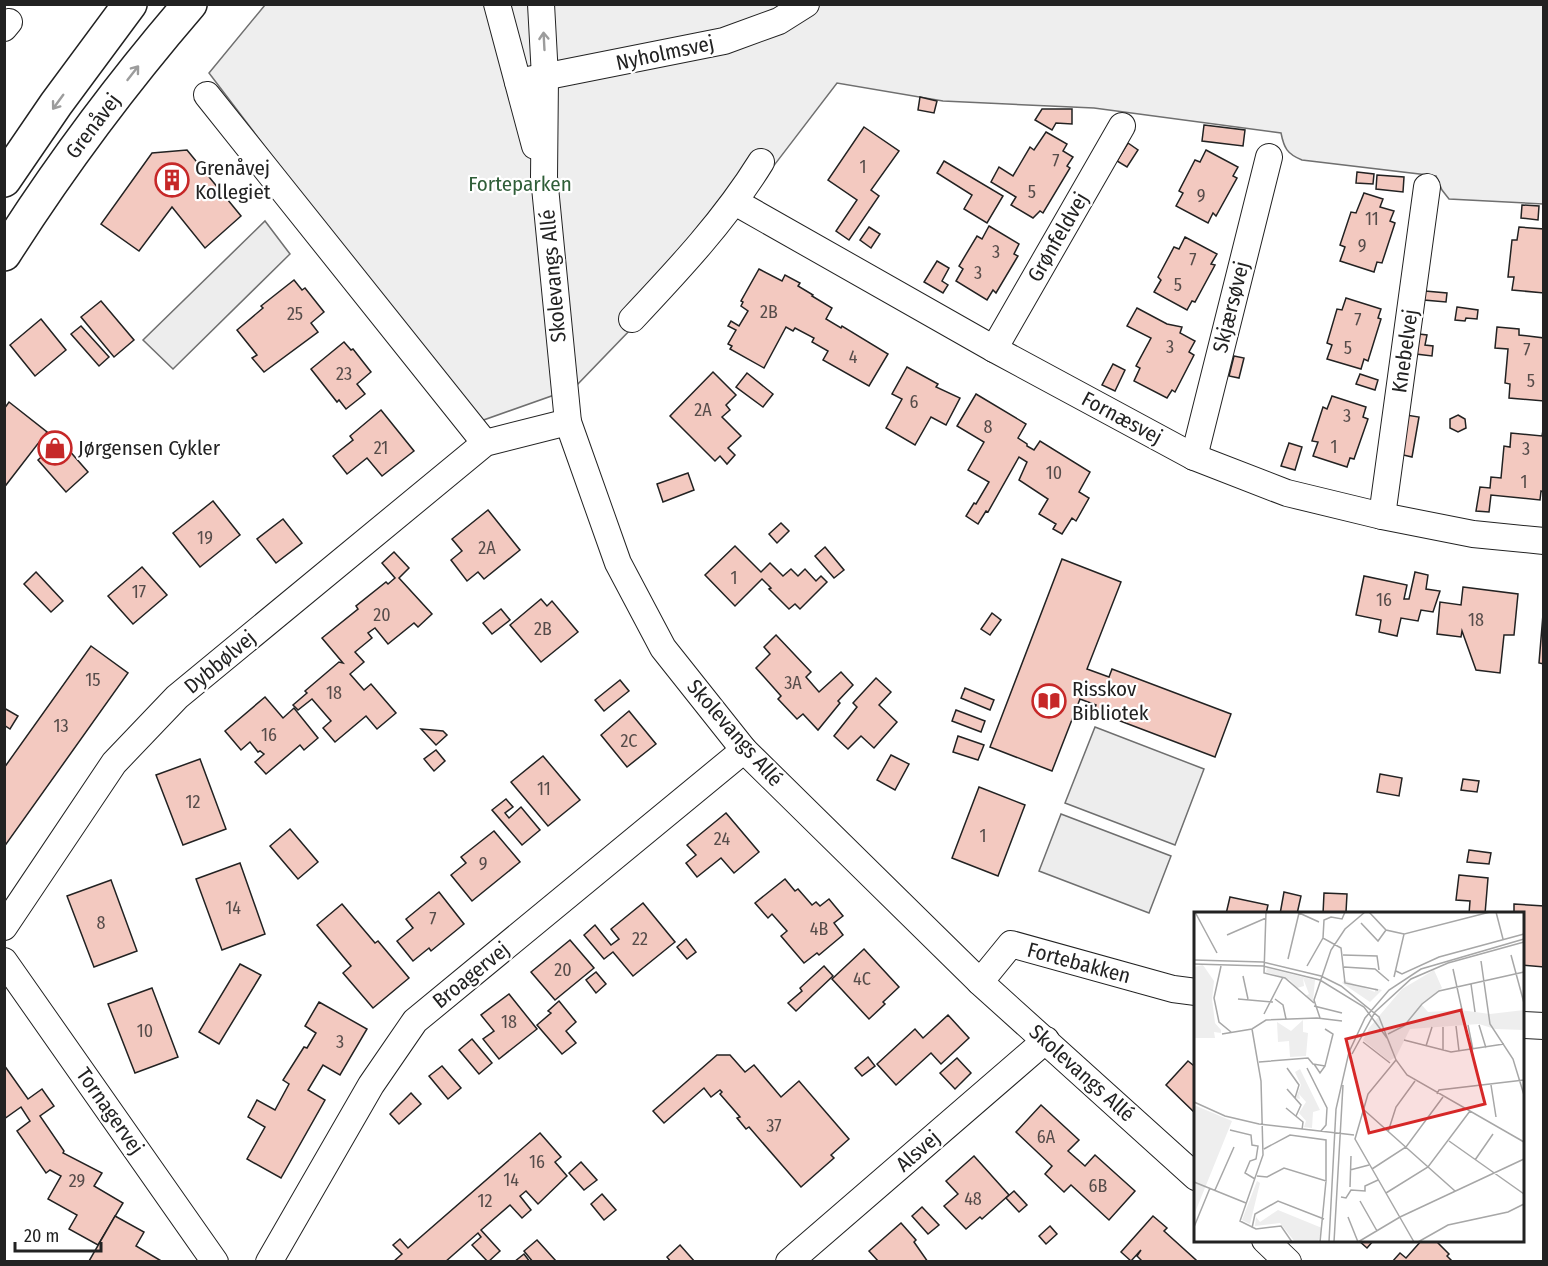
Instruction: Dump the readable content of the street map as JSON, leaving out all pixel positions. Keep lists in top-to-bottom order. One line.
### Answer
{"streets":{"main road":["Grenåvej"],"street":["Nyholmsvej","Grønfeldvej","Skolevangs Allé","Skjærsøvej","Knebelvej","Fornæsvej","Dybbølvej","Fortebakken","Broagervej","Tornagervej","Alsvej"]},"crossings":[["Nyholmsvej","Skolevangs Allé"],["Grønfeldvej","Fornæsvej"],["Skolevangs Allé","Dybbølvej"],["Skolevangs Allé","Fortebakken"],["Skolevangs Allé","Broagervej"],["Skolevangs Allé","Alsvej"],["Skjærsøvej","Fornæsvej"],["Knebelvej","Fornæsvej"]],"parks":["Forteparken"],"places":{"building":["Grenåvej Kollegiet"],"shop":["Jørgensen Cykler"],"library":["Risskov Bibliotek"]},"house_numbers":["7","1","5","9","11","9","3","7","3","5","2B","25","7","3","5","7","4","23","5","6","2A","3","8","1","21","3","10","1","19","2A","1","17","16","20","18","2B","15","3A","18","13","16","2C","11","12","1","24","9","14","7","8","4B","22","20","4C","18","10","3","37","6A","16","14","29","6B","48","12"],"scale_bar":"20 m"}
